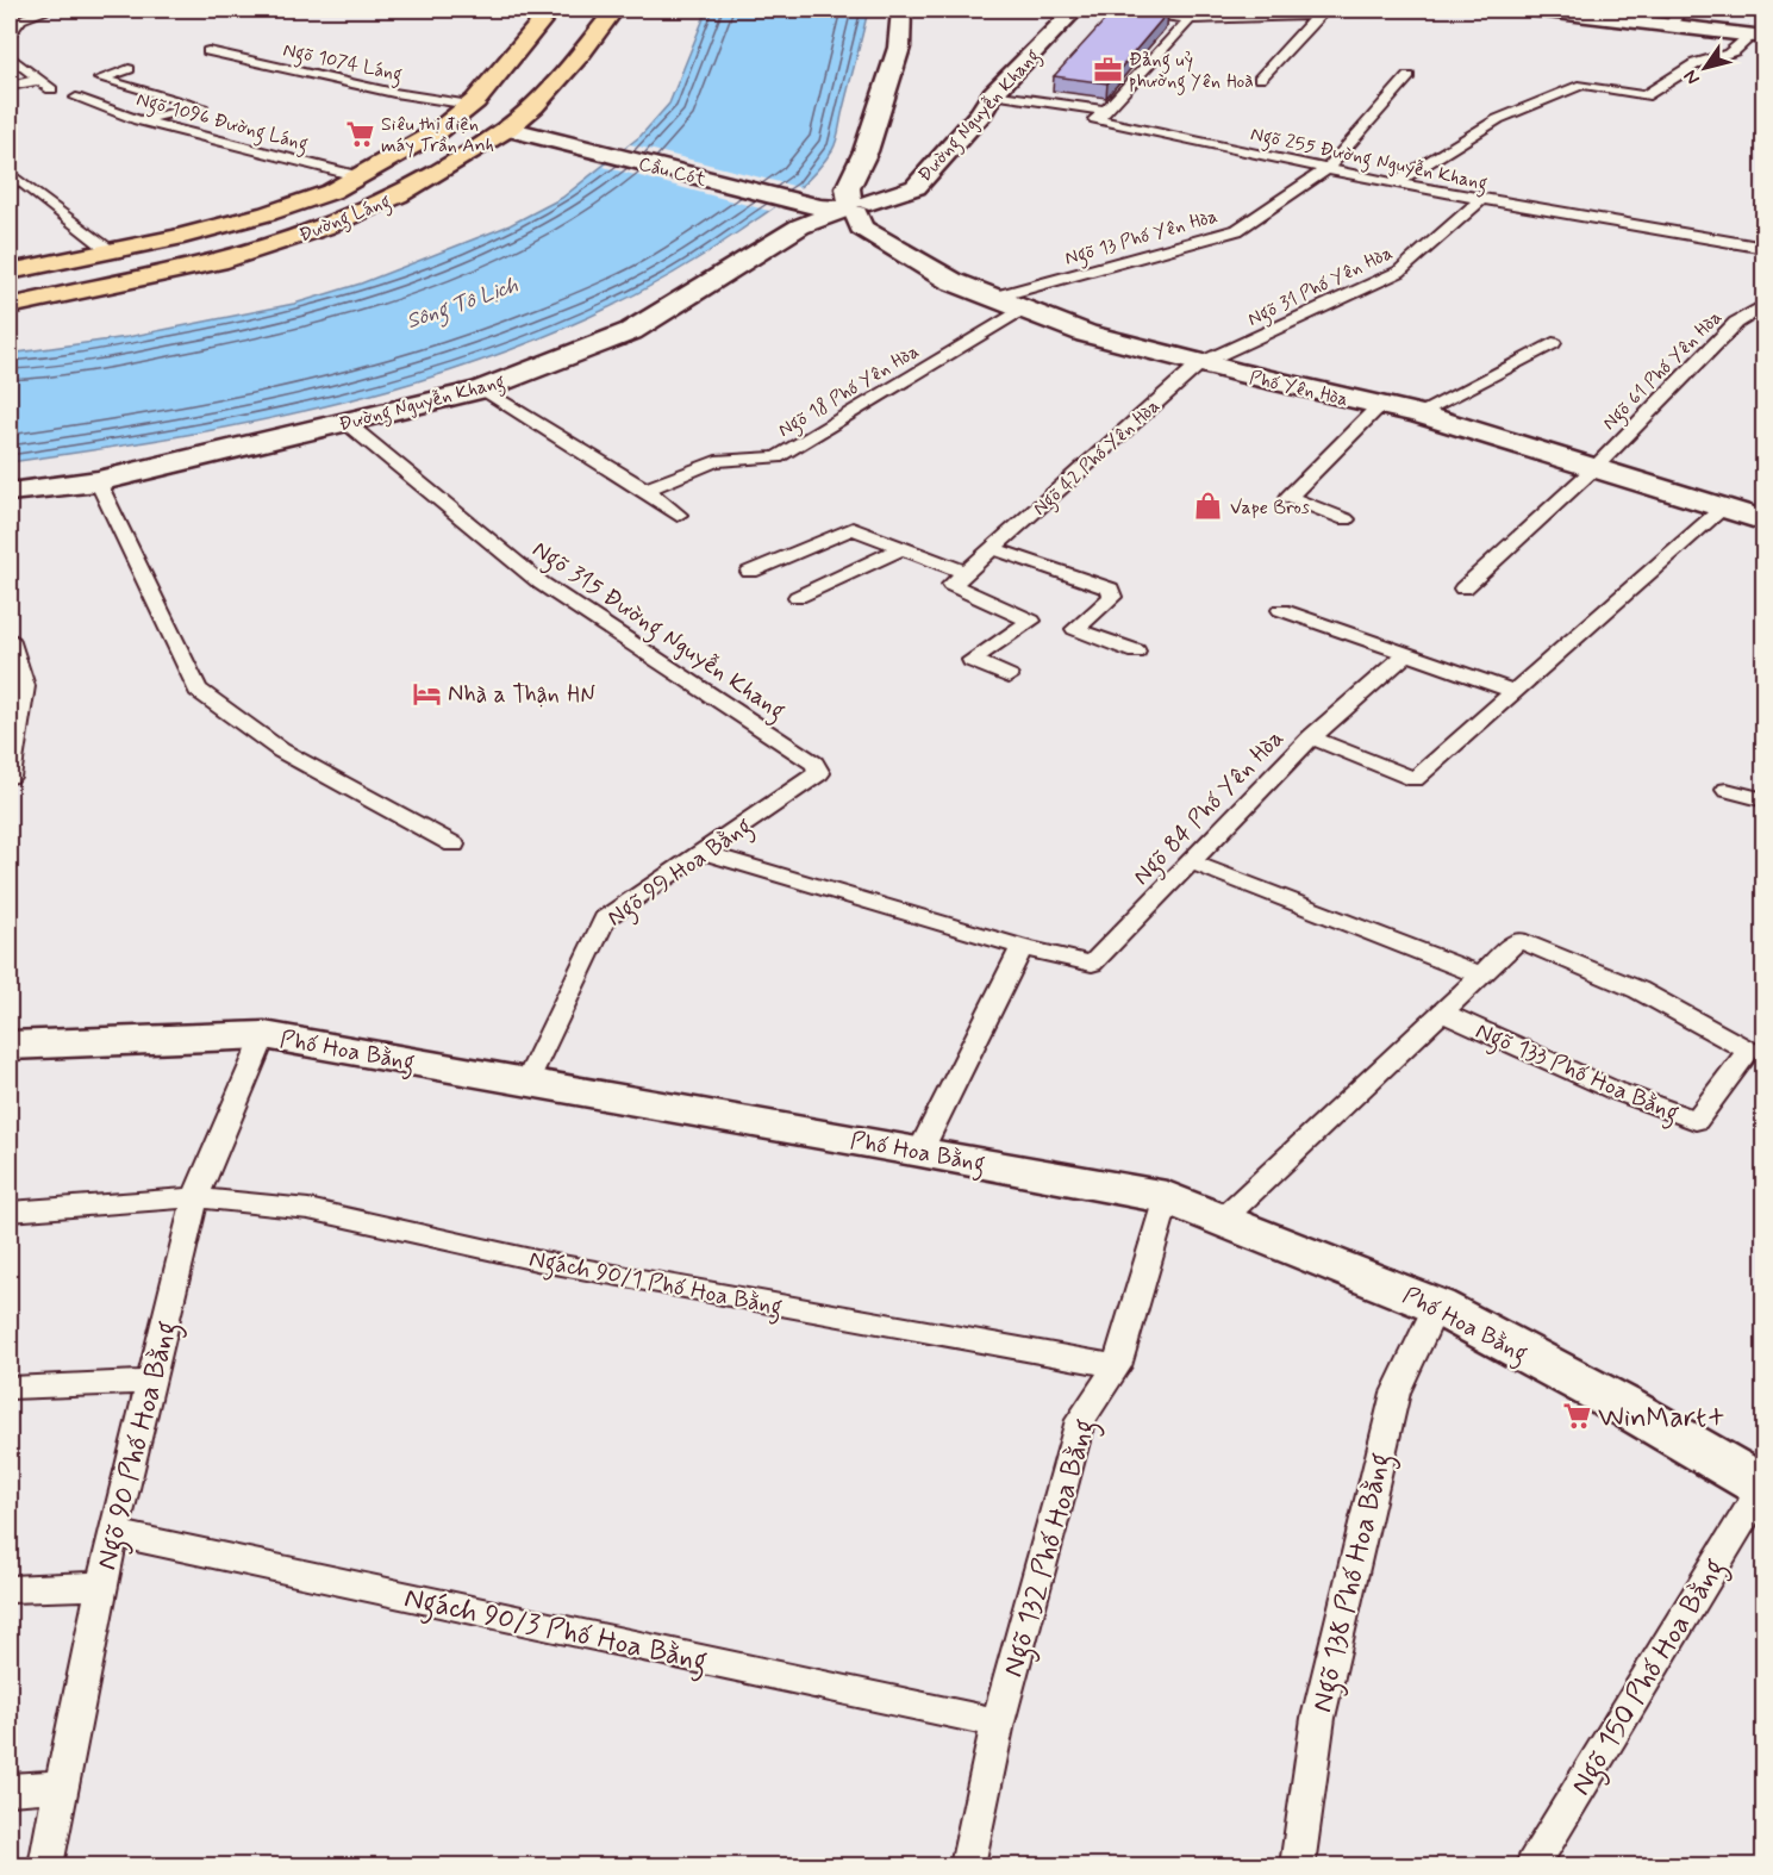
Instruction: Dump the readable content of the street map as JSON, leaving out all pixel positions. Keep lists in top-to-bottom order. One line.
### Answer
{"streets":{"main road":["Đường Láng"],"street":["Đường Nguyễn Khang","Cầu Cót","Phố Yên Hòa","Phố Hoa Bằng"],"lane":["Ngõ 1074 Láng","Ngõ 1096 Đường Láng","Ngõ 255 Đường Nguyễn Khang","Ngõ 13 Phố Yên Hòa","Ngõ 31 Phố Yên Hòa","Ngõ 61 Phố Yên Hòa","Ngõ 18 Phố Yên Hòa","Ngõ 42 Phố Yên Hòa","Ngõ 315 Đường Nguyễn Khang","Ngõ 84 Phố Yên Hòa","Ngõ 99 Hoa Bằng","Ngõ 133 Phố Hoa Bằng","Ngách 90/1 Phố Hoa Bằng","Ngõ 90 Phố Hoa Bằng","Ngõ 132 Phố Hoa Bằng","Ngõ 138 Phố Hoa Bằng","Ngách 90/3 Phố Hoa Bằng","Ngõ 150 Phố Hoa Bằng"]},"crossings":[["Ngõ 1074 Láng","Đường Láng"],["Đường Nguyễn Khang","Cầu Cót"],["Đường Nguyễn Khang","Phố Yên Hòa"],["Đường Nguyễn Khang","Ngõ 315 Đường Nguyễn Khang"],["Ngõ 1096 Đường Láng","Đường Láng"],["Ngõ 255 Đường Nguyễn Khang","Ngõ 13 Phố Yên Hòa"],["Ngõ 255 Đường Nguyễn Khang","Ngõ 31 Phố Yên Hòa"],["Cầu Cót","Đường Láng"],["Cầu Cót","Phố Yên Hòa"],["Ngõ 13 Phố Yên Hòa","Phố Yên Hòa"],["Ngõ 31 Phố Yên Hòa","Phố Yên Hòa"],["Ngõ 31 Phố Yên Hòa","Ngõ 42 Phố Yên Hòa"],["Ngõ 61 Phố Yên Hòa","Phố Yên Hòa"],["Phố Yên Hòa","Ngõ 18 Phố Yên Hòa"],["Phố Yên Hòa","Ngõ 42 Phố Yên Hòa"],["Phố Yên Hòa","Ngõ 84 Phố Yên Hòa"],["Ngõ 315 Đường Nguyễn Khang","Ngõ 99 Hoa Bằng"],["Ngõ 84 Phố Yên Hòa","Ngõ 99 Hoa Bằng"],["Ngõ 99 Hoa Bằng","Phố Hoa Bằng"],["Phố Hoa Bằng","Ngõ 133 Phố Hoa Bằng"],["Phố Hoa Bằng","Ngõ 90 Phố Hoa Bằng"],["Phố Hoa Bằng","Ngõ 132 Phố Hoa Bằng"],["Phố Hoa Bằng","Ngõ 138 Phố Hoa Bằng"],["Phố Hoa Bằng","Ngõ 150 Phố Hoa Bằng"],["Ngách 90/1 Phố Hoa Bằng","Ngõ 90 Phố Hoa Bằng"],["Ngách 90/1 Phố Hoa Bằng","Ngõ 132 Phố Hoa Bằng"],["Ngõ 90 Phố Hoa Bằng","Ngách 90/3 Phố Hoa Bằng"],["Ngõ 132 Phố Hoa Bằng","Ngách 90/3 Phố Hoa Bằng"]],"water":["Sông Tô Lịch"],"places":{"office":["Đảng uỷ phường Yên Hoà"],"supermarket":["Siêu thị điện máy Trần Anh","WinMart+"],"shop":["Vape Bros"],"hotel":["Nhà a Thận HN"]},"north":"bottom left"}
